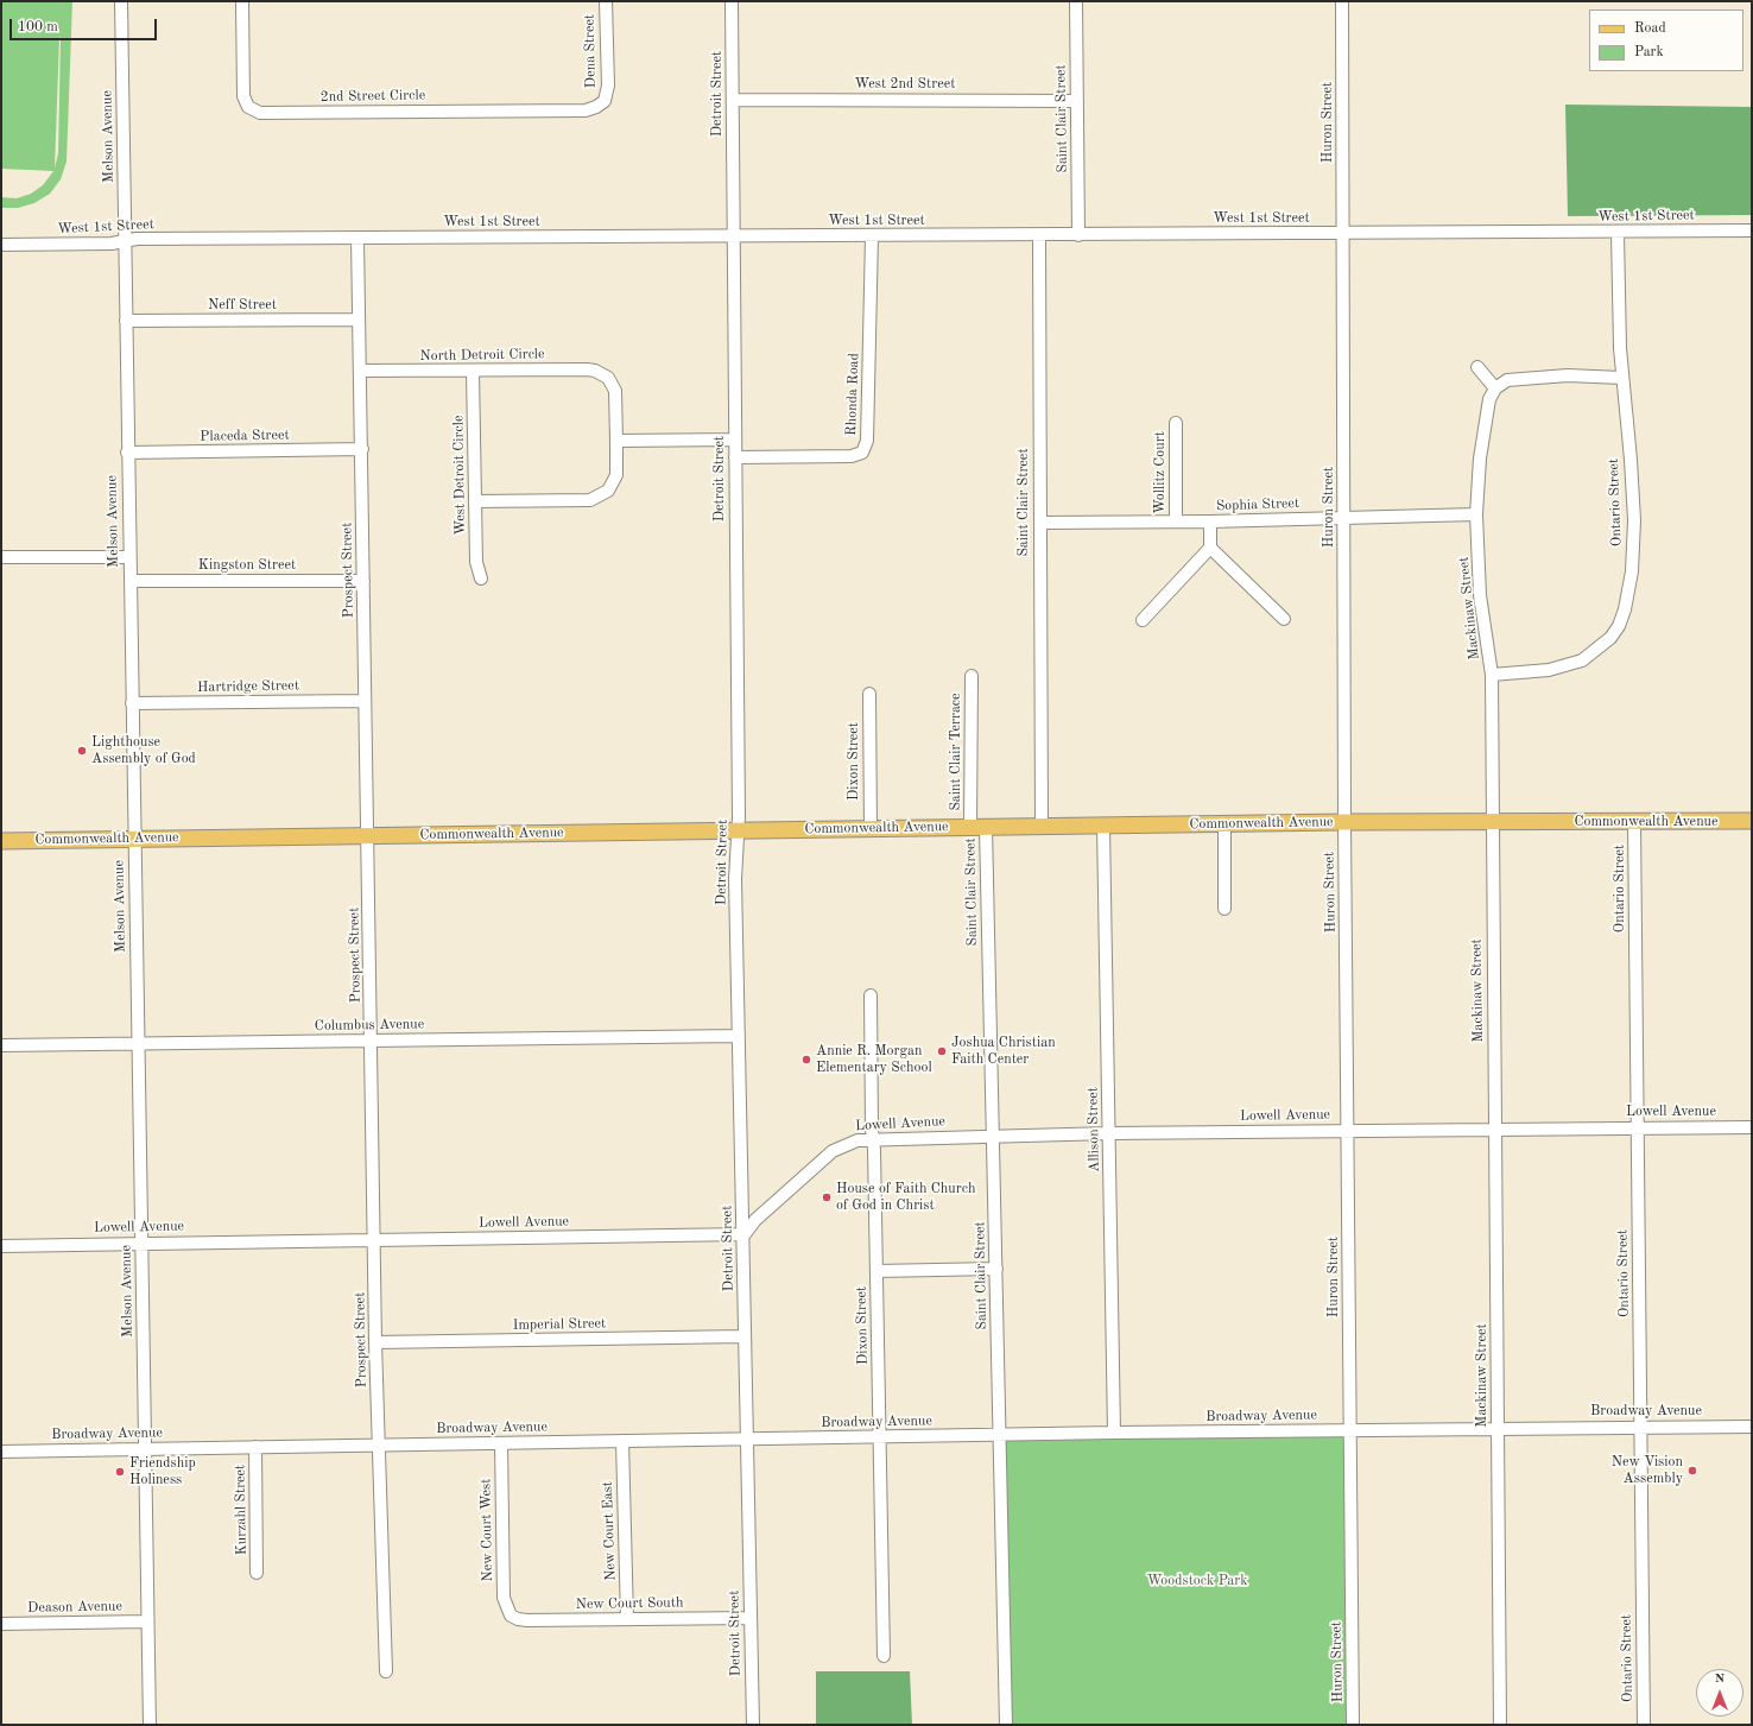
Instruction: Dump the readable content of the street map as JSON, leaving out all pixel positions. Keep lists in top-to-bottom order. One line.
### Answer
{"streets":{"main road":["Commonwealth Avenue"],"street":["Dena Street","West 2nd Street","Detroit Street","2nd Street Circle","Saint Clair Street","Huron Street","Melson Avenue","West 1st Street","Neff Street","North Detroit Circle","Rhonda Road","Placeda Street","Wollitz Court","West Detroit Circle","Ontario Street","Sophia Street","Kingston Street","Prospect Street","Mackinaw Street","Hartridge Street","Saint Clair Terrace","Dixon Street","Columbus Avenue","Lowell Avenue","Allison Street","Imperial Street","Broadway Avenue","Kurzahl Street","New Court West","New Court East","New Court South","Deason Avenue"]},"crossings":[["Dena Street","2nd Street Circle"],["West 2nd Street","Detroit Street"],["West 2nd Street","Saint Clair Street"],["Detroit Street","West 1st Street"],["Detroit Street","Rhonda Road"],["Detroit Street","Commonwealth Avenue"],["Detroit Street","Columbus Avenue"],["Detroit Street","Lowell Avenue"],["Detroit Street","Imperial Street"],["Detroit Street","Broadway Avenue"],["Detroit Street","New Court South"],["Saint Clair Street","West 1st Street"],["Saint Clair Street","Sophia Street"],["Saint Clair Street","Saint Clair Terrace"],["Saint Clair Street","Commonwealth Avenue"],["Saint Clair Street","Lowell Avenue"],["Saint Clair Street","Broadway Avenue"],["Huron Street","West 1st Street"],["Huron Street","Sophia Street"],["Huron Street","Commonwealth Avenue"],["Huron Street","Lowell Avenue"],["Huron Street","Broadway Avenue"],["Melson Avenue","West 1st Street"],["Melson Avenue","Neff Street"],["Melson Avenue","Placeda Street"],["Melson Avenue","Kingston Street"],["Melson Avenue","Hartridge Street"],["Melson Avenue","Commonwealth Avenue"],["Melson Avenue","Columbus Avenue"],["Melson Avenue","Lowell Avenue"],["Melson Avenue","Broadway Avenue"],["Melson Avenue","Deason Avenue"],["West 1st Street","Rhonda Road"],["West 1st Street","Ontario Street"],["West 1st Street","Prospect Street"],["Neff Street","Prospect Street"],["North Detroit Circle","West Detroit Circle"],["North Detroit Circle","Prospect Street"],["Placeda Street","Prospect Street"],["Wollitz Court","Sophia Street"],["Ontario Street","Mackinaw Street"],["Ontario Street","Commonwealth Avenue"],["Ontario Street","Lowell Avenue"],["Ontario Street","Broadway Avenue"],["Sophia Street","Mackinaw Street"],["Kingston Street","Prospect Street"],["Prospect Street","Hartridge Street"],["Prospect Street","Commonwealth Avenue"],["Prospect Street","Columbus Avenue"],["Prospect Street","Lowell Avenue"],["Prospect Street","Imperial Street"],["Prospect Street","Broadway Avenue"],["Mackinaw Street","Commonwealth Avenue"],["Mackinaw Street","Lowell Avenue"],["Mackinaw Street","Broadway Avenue"],["Saint Clair Terrace","Commonwealth Avenue"],["Dixon Street","Commonwealth Avenue"],["Dixon Street","Lowell Avenue"],["Dixon Street","Broadway Avenue"],["Commonwealth Avenue","Allison Street"],["Lowell Avenue","Allison Street"],["Allison Street","Broadway Avenue"],["Broadway Avenue","Kurzahl Street"],["Broadway Avenue","New Court West"],["Broadway Avenue","New Court East"],["New Court West","New Court South"],["New Court East","New Court South"]],"parks":["Woodstock Park"],"places":["Lighthouse Assembly of God","Joshua Christian Faith Center","Annie R. Morgan Elementary School","House of Faith Church of God in Christ","New Vision Assembly","Friendship Holiness"],"legend":["Road","Park"],"scale_bar":"100 m","north":"top"}
